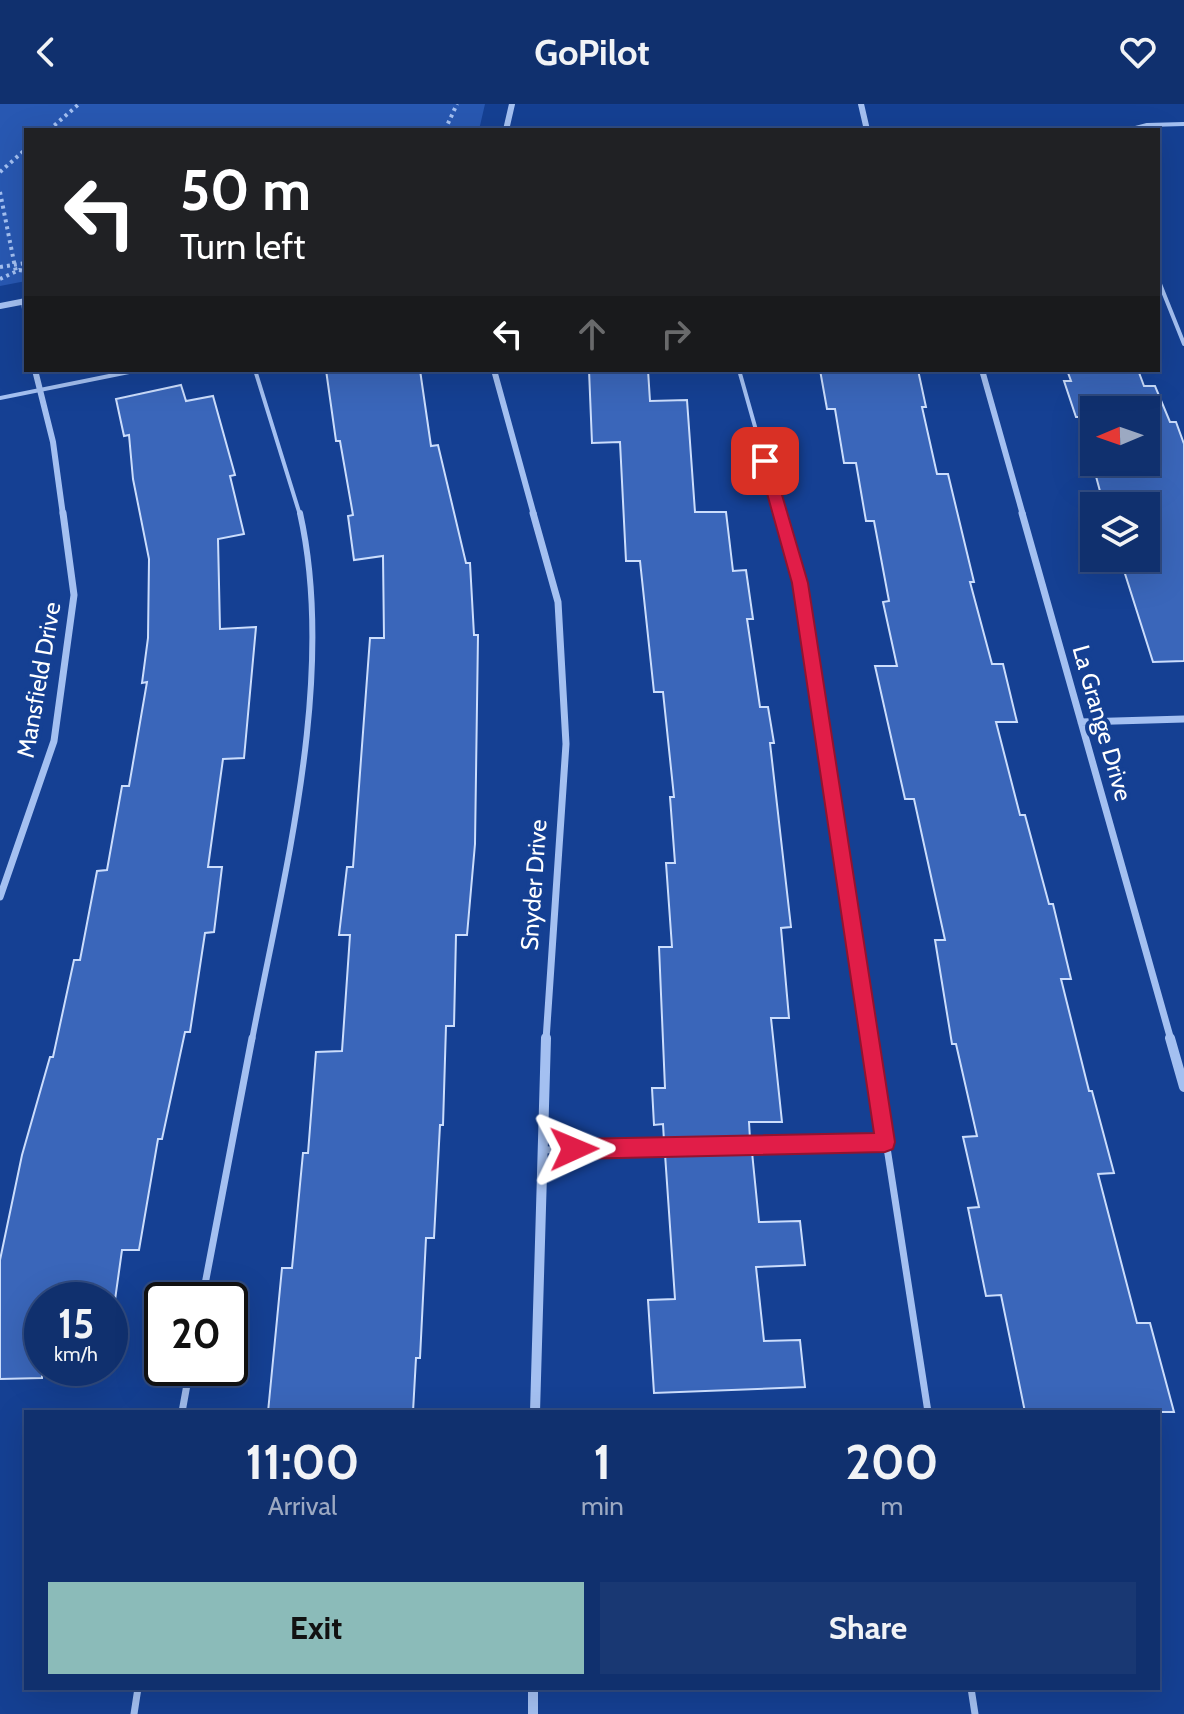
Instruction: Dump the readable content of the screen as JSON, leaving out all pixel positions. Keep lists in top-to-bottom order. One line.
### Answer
{"streets":{"street":["Mansfield Drive","La Grange Drive","Snyder Drive"]},"north":"left","page":{"header":"GoPilot","turn":["50 m","Turn left"],"speed":"15 km/h","limit":"20","eta":["11:00","Arrival","1","min","200","m"],"buttons":["Exit","Share"]}}
